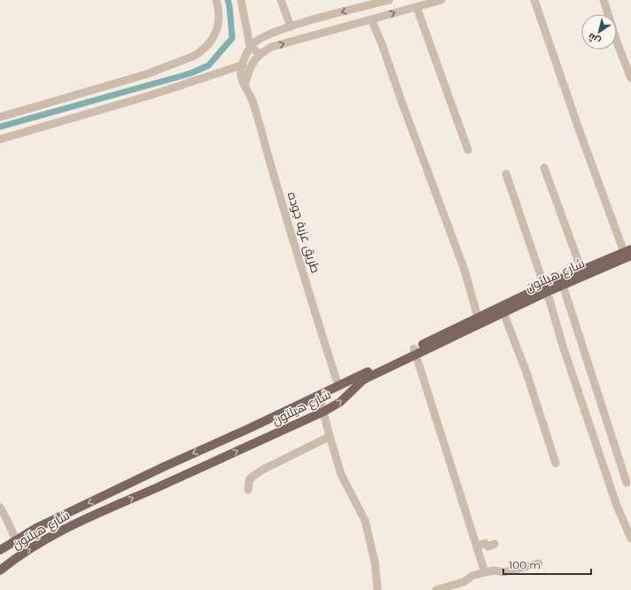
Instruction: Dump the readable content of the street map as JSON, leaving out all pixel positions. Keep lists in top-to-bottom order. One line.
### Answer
{"streets":{"main road":["شارع هيلتون"],"street":["طريق عزبة جوده"]},"crossings":[["طريق عزبة جوده","شارع هيلتون"]],"scale_bar":"100 m","north":"bottom left"}
